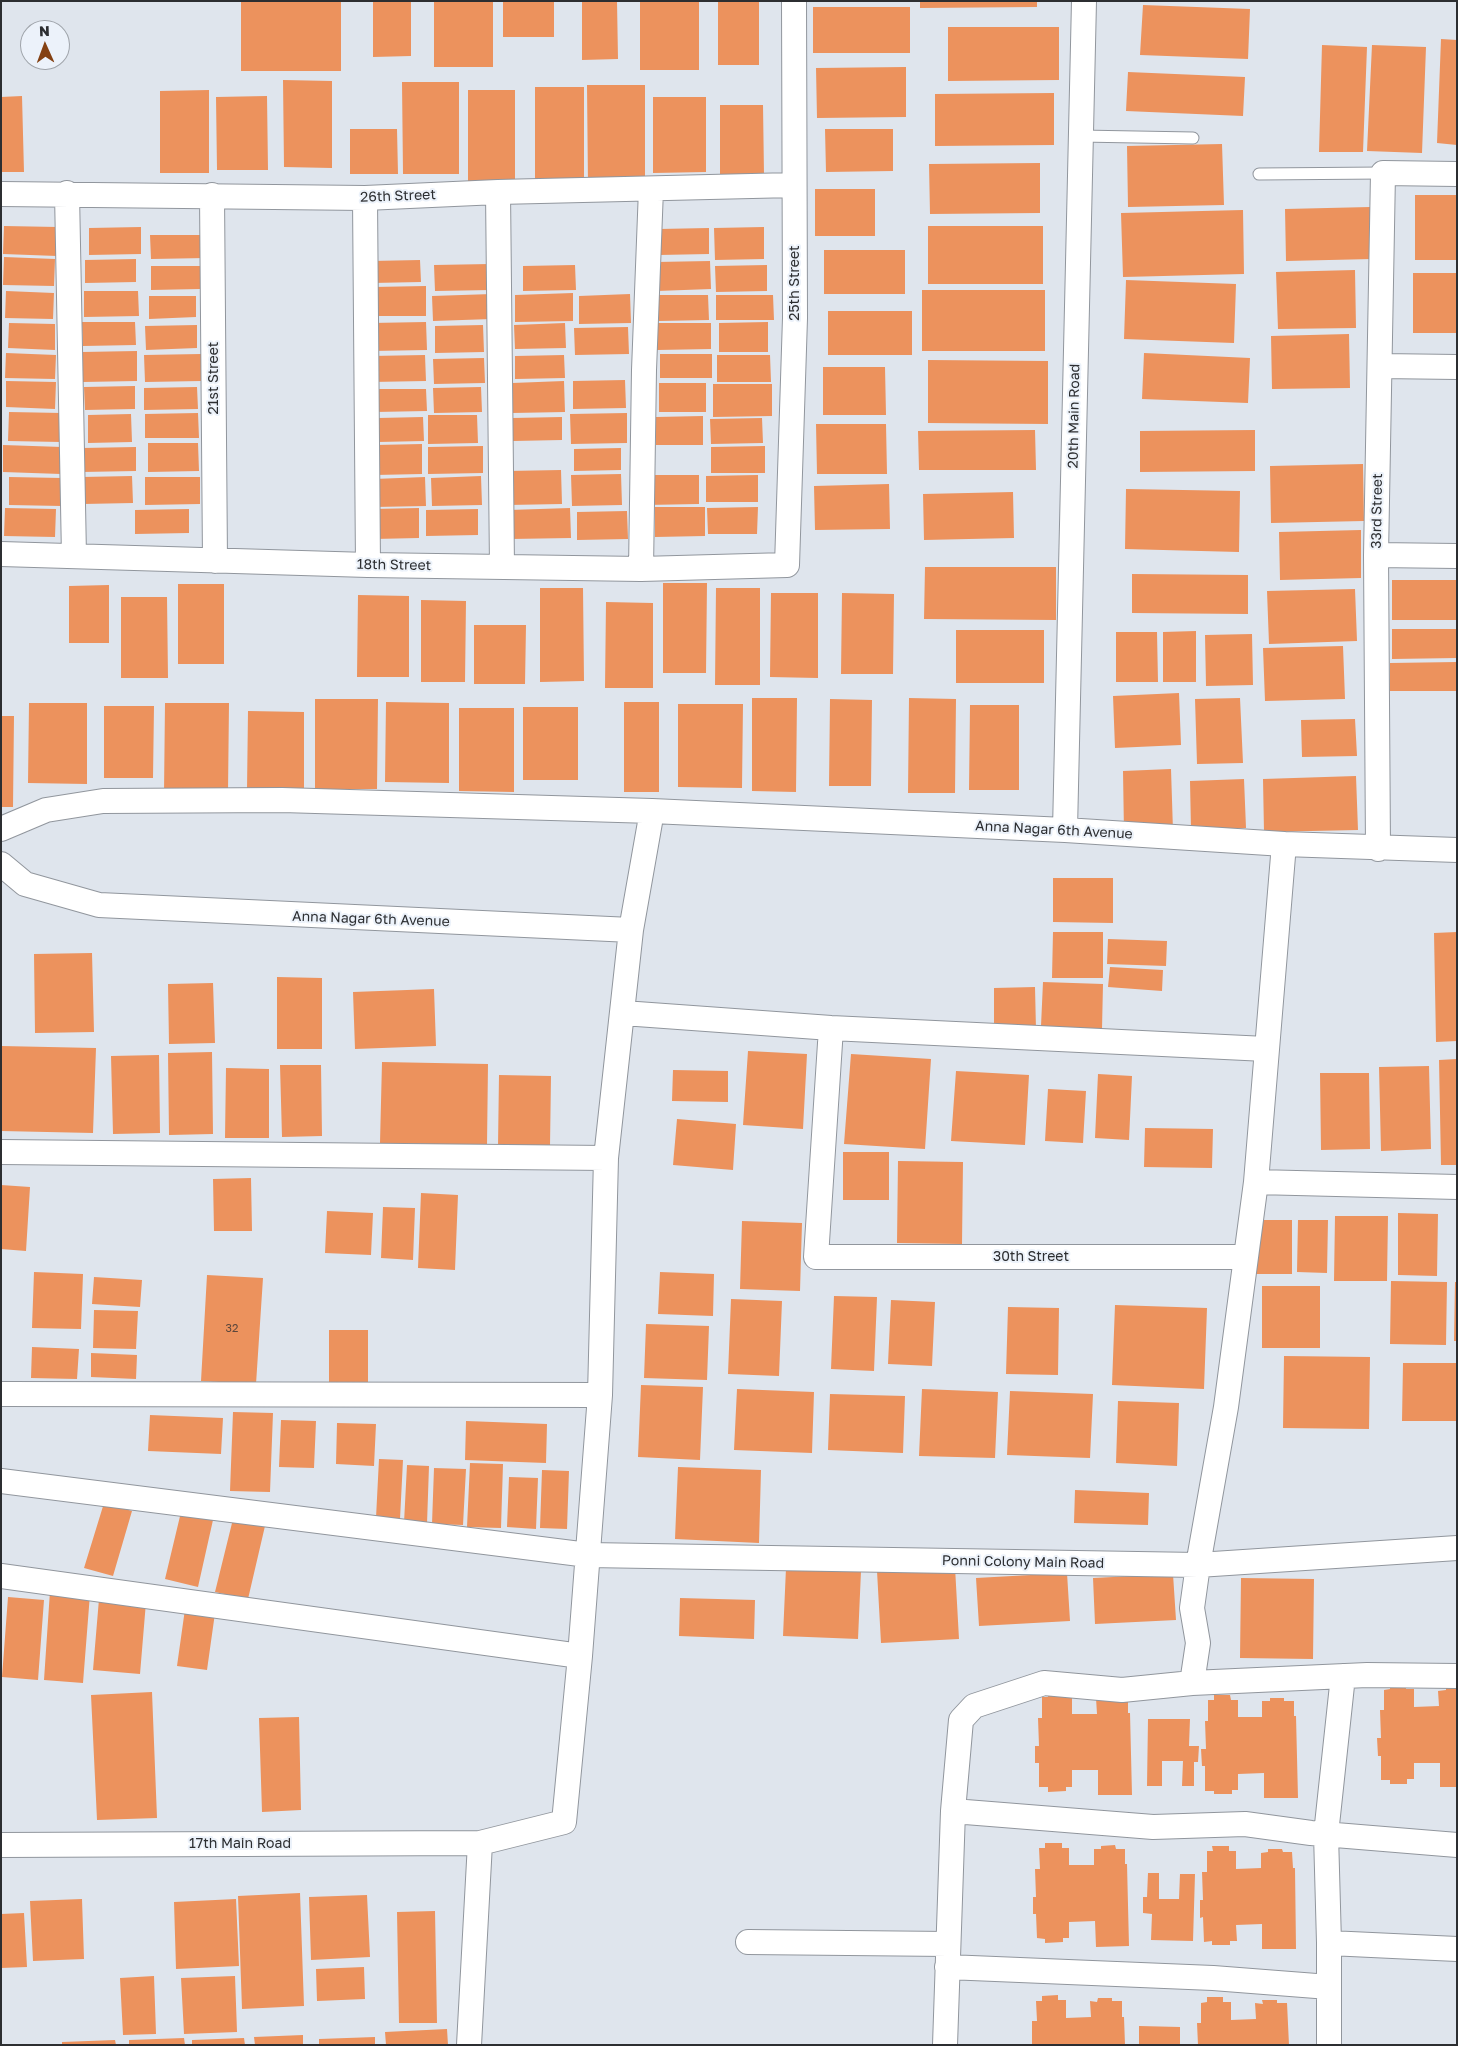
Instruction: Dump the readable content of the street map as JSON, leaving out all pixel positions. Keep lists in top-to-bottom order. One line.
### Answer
{"streets":{"street":["26th Street","25th Street","21st Street","20th Main Road","33rd Street","18th Street","Anna Nagar 6th Avenue","30th Street","Ponni Colony Main Road","17th Main Road"]},"crossings":[["26th Street","25th Street"],["26th Street","21st Street"],["25th Street","18th Street"],["21st Street","18th Street"],["20th Main Road","Anna Nagar 6th Avenue"],["33rd Street","Anna Nagar 6th Avenue"]],"house_numbers":["32"],"north":"top"}
